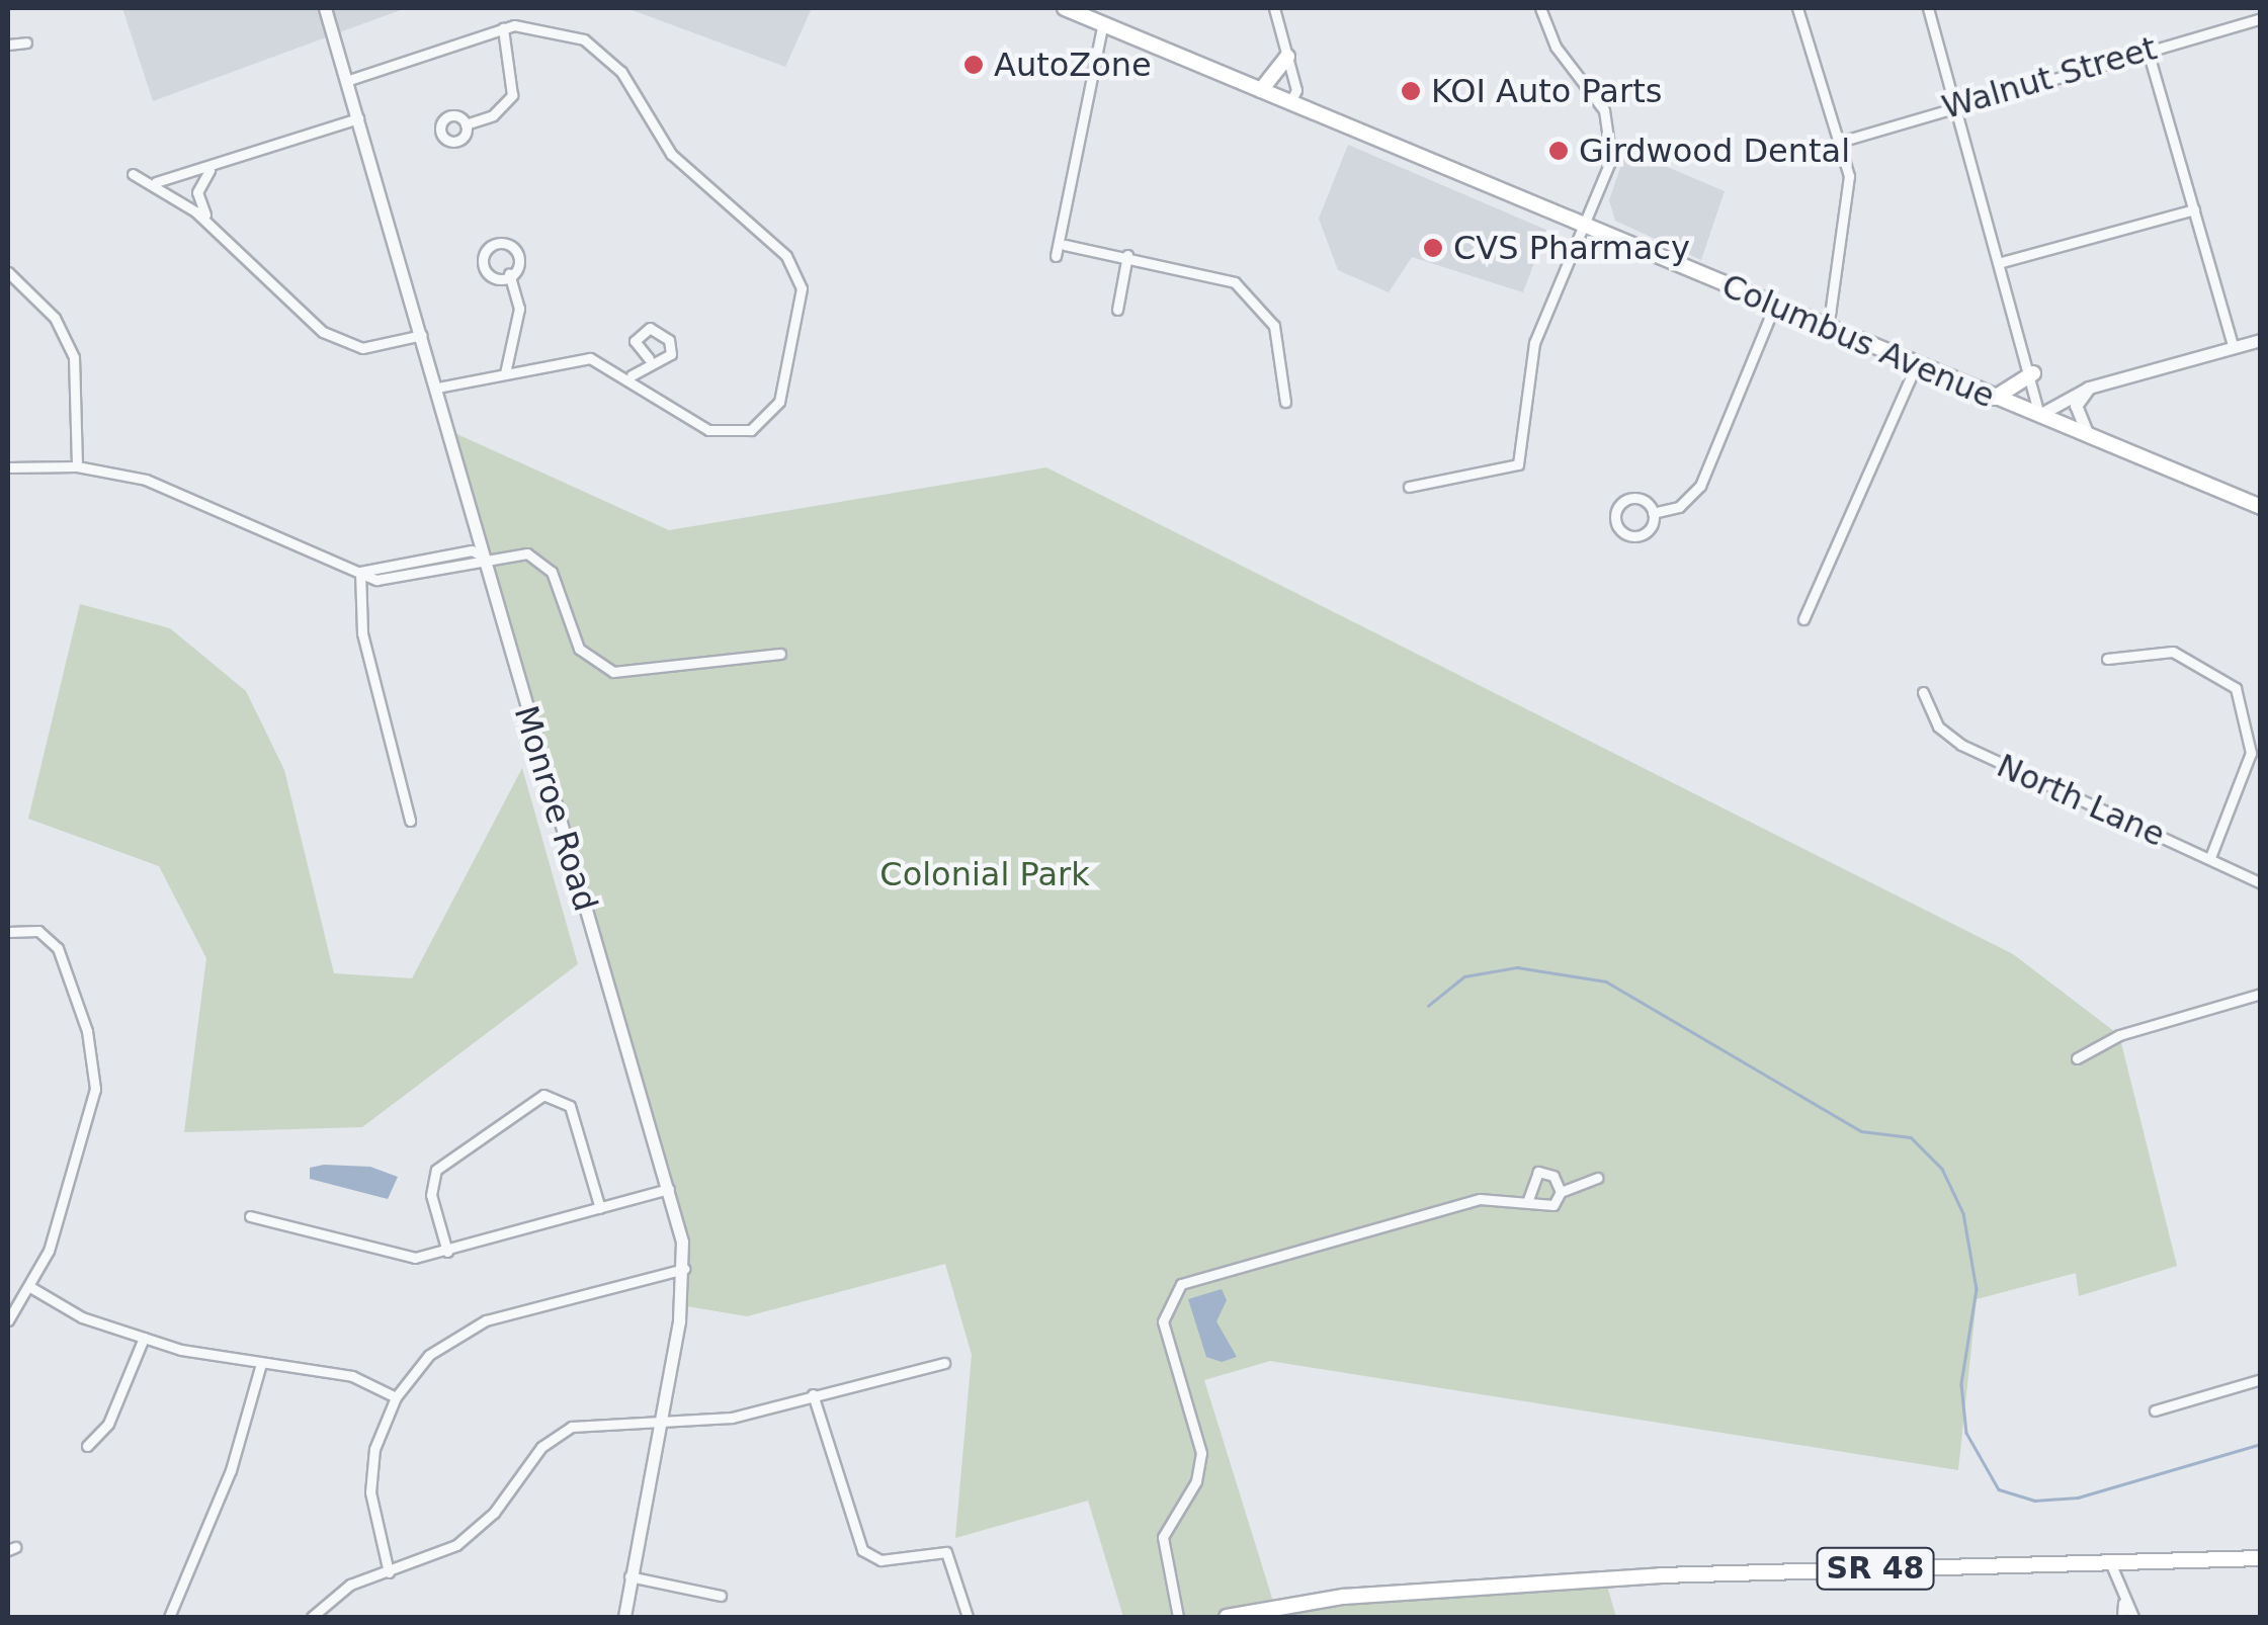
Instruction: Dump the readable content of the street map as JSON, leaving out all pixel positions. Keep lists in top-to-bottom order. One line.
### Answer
{"streets":{"main road":["Columbus Avenue","SR 48"],"street":["Walnut Street","North Lane","Monroe Road"]},"parks":["Colonial Park"],"places":["AutoZone","KOI Auto Parts","Girdwood Dental","CVS Pharmacy"]}
